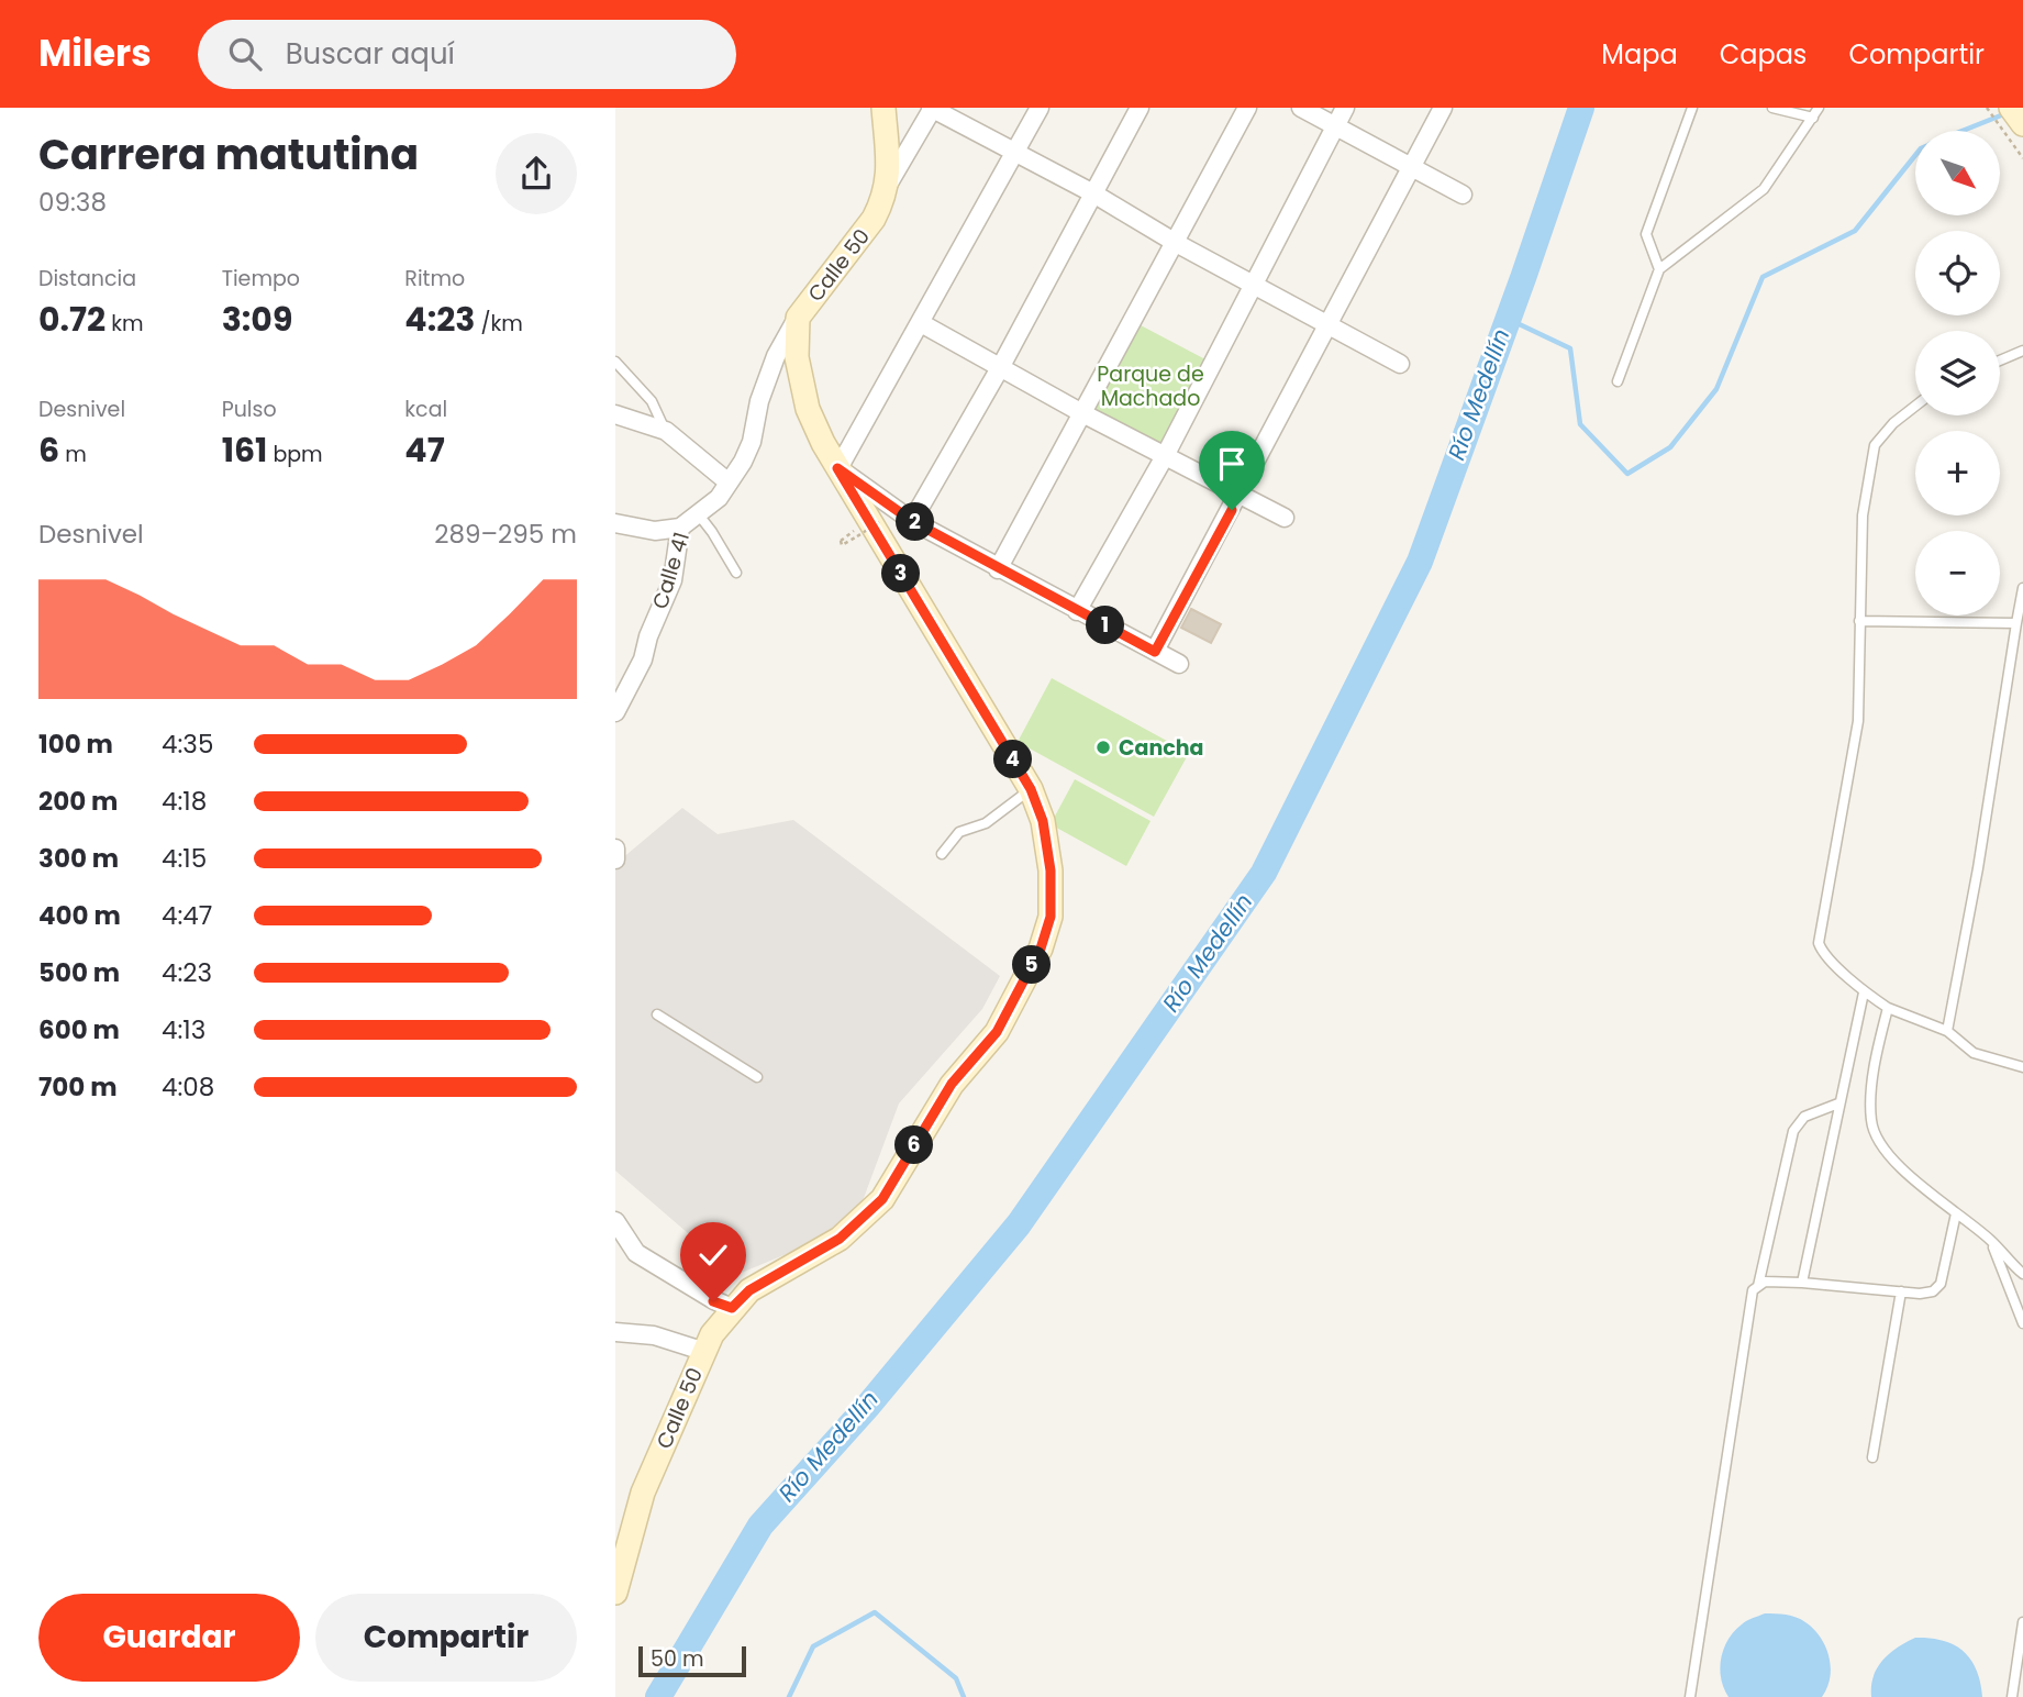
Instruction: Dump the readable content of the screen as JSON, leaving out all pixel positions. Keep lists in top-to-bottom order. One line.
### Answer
{"streets":{"main road":["Calle 50"],"street":["Calle 41"]},"crossings":[["Calle 50","Calle 41"]],"water":["Río Medellín"],"parks":["Parque de Machado"],"places":["Cancha"],"scale_bar":"50 m","north":"bottom right","page":{"header":"Milers","search":"Buscar aquí","nav":["Mapa","Capas","Compartir"],"heading":["Carrera matutina","09:38"],"map_buttons":["+","−"],"stats":[["Distancia","0.72 km"],["Tiempo","3:09"],["Ritmo","4:23 /km"],["Desnivel","6 m"],["Pulso","161 bpm"],["kcal","47"]],"chart":["Desnivel","289–295 m"],"pins":["2","3","1","4","5","6"],"list":[{"name":"100 m","note":"4:35"},{"name":"200 m","note":"4:18"},{"name":"300 m","note":"4:15"},{"name":"400 m","note":"4:47"},{"name":"500 m","note":"4:23"},{"name":"600 m","note":"4:13"},{"name":"700 m","note":"4:08"}],"buttons":["Guardar","Compartir"],"scale":"50 m"}}
